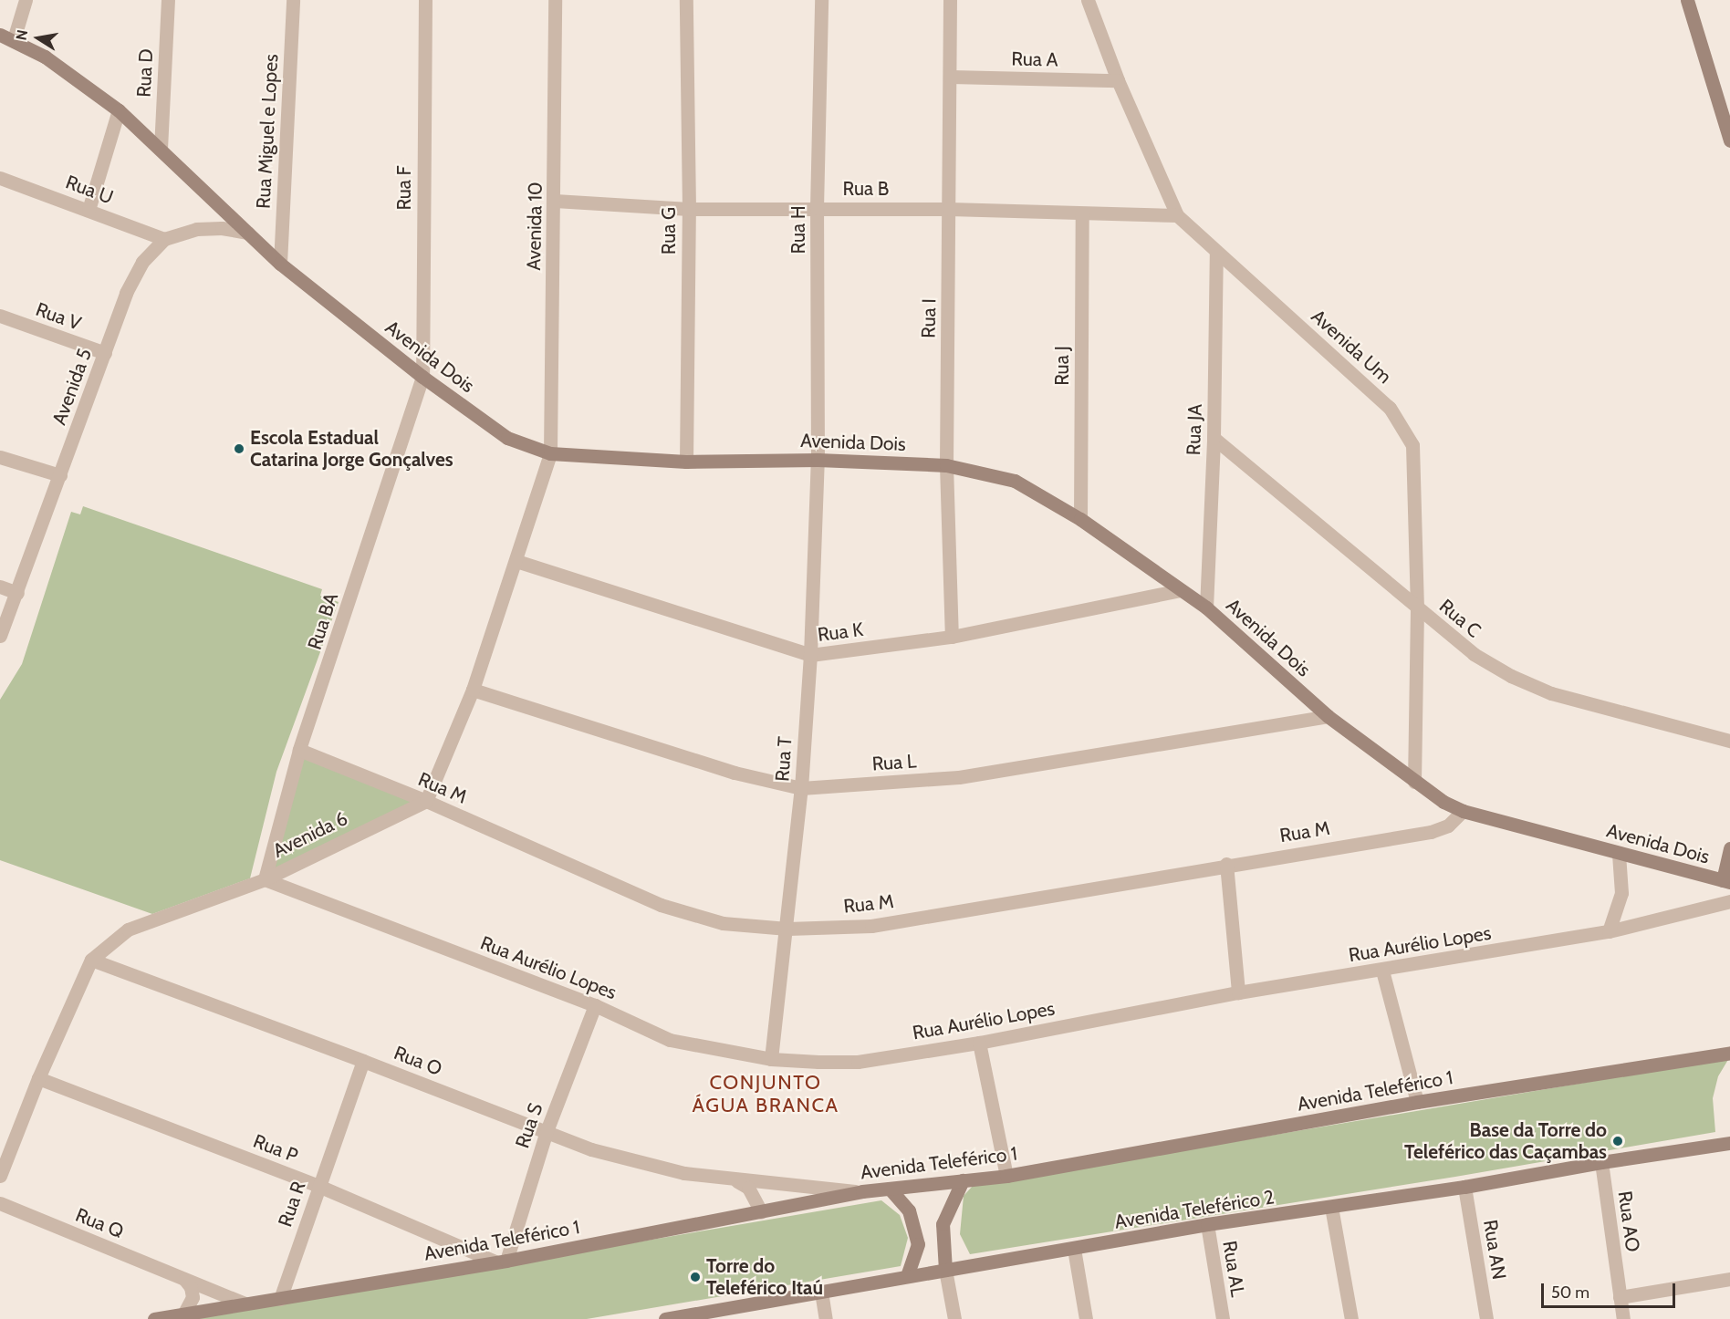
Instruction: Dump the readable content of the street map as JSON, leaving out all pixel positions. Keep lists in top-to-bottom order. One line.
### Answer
{"streets":{"main road":["Avenida Dois","Avenida Teleférico 1","Avenida Teleférico 2"],"street":["Rua A","Rua D","Rua Miguel e Lopes","Rua F","Rua B","Rua U","Avenida 10","Rua H","Rua G","Rua V","Rua I","Avenida Um","Rua J","Avenida 5","Rua JA","Rua C","Rua BA","Rua K","Rua T","Rua L","Rua M","Avenida 6","Rua Aurélio Lopes","Rua O","Rua S","Rua P","Rua R","Rua AO","Rua Q","Rua AN","Rua AL"]},"crossings":[["Rua A","Rua I"],["Rua A","Avenida Um"],["Rua D","Avenida Dois"],["Rua Miguel e Lopes","Avenida Dois"],["Rua F","Avenida Dois"],["Rua F","Rua BA"],["Rua B","Avenida 10"],["Rua B","Rua H"],["Rua B","Rua G"],["Rua B","Rua I"],["Rua B","Avenida Um"],["Rua B","Rua J"],["Rua U","Avenida 5"],["Avenida 10","Avenida Dois"],["Rua H","Avenida Dois"],["Rua H","Rua T"],["Rua G","Avenida Dois"],["Rua V","Avenida 5"],["Rua I","Avenida Dois"],["Rua I","Rua K"],["Avenida Um","Avenida Dois"],["Avenida Um","Rua JA"],["Avenida Um","Rua C"],["Avenida Dois","Rua J"],["Avenida Dois","Avenida 5"],["Avenida Dois","Rua JA"],["Avenida Dois","Rua BA"],["Avenida Dois","Rua K"],["Avenida Dois","Rua T"],["Avenida Dois","Rua L"],["Avenida Dois","Rua M"],["Rua JA","Rua C"],["Rua BA","Rua M"],["Rua BA","Avenida 6"],["Rua BA","Rua Aurélio Lopes"],["Rua K","Rua T"],["Rua T","Rua L"],["Rua T","Rua M"],["Rua T","Rua Aurélio Lopes"],["Rua M","Avenida 6"],["Avenida 6","Rua Aurélio Lopes"],["Avenida 6","Rua O"],["Avenida 6","Rua P"],["Rua Aurélio Lopes","Rua S"],["Rua O","Avenida Teleférico 1"],["Rua O","Rua S"],["Rua O","Rua R"],["Avenida Teleférico 1","Rua S"],["Avenida Teleférico 1","Rua P"],["Avenida Teleférico 1","Rua R"],["Avenida Teleférico 1","Rua Q"],["Rua S","Rua P"],["Rua P","Rua R"],["Avenida Teleférico 2","Rua AO"],["Avenida Teleférico 2","Rua AN"],["Avenida Teleférico 2","Rua AL"]],"districts":["CONJUNTO ÁGUA BRANCA"],"places":["Escola Estadual Catarina Jorge Gonçalves","Base da Torre do Teleférico das Caçambas","Torre do Teleférico Itaú"],"scale_bar":"50 m","north":"left"}
